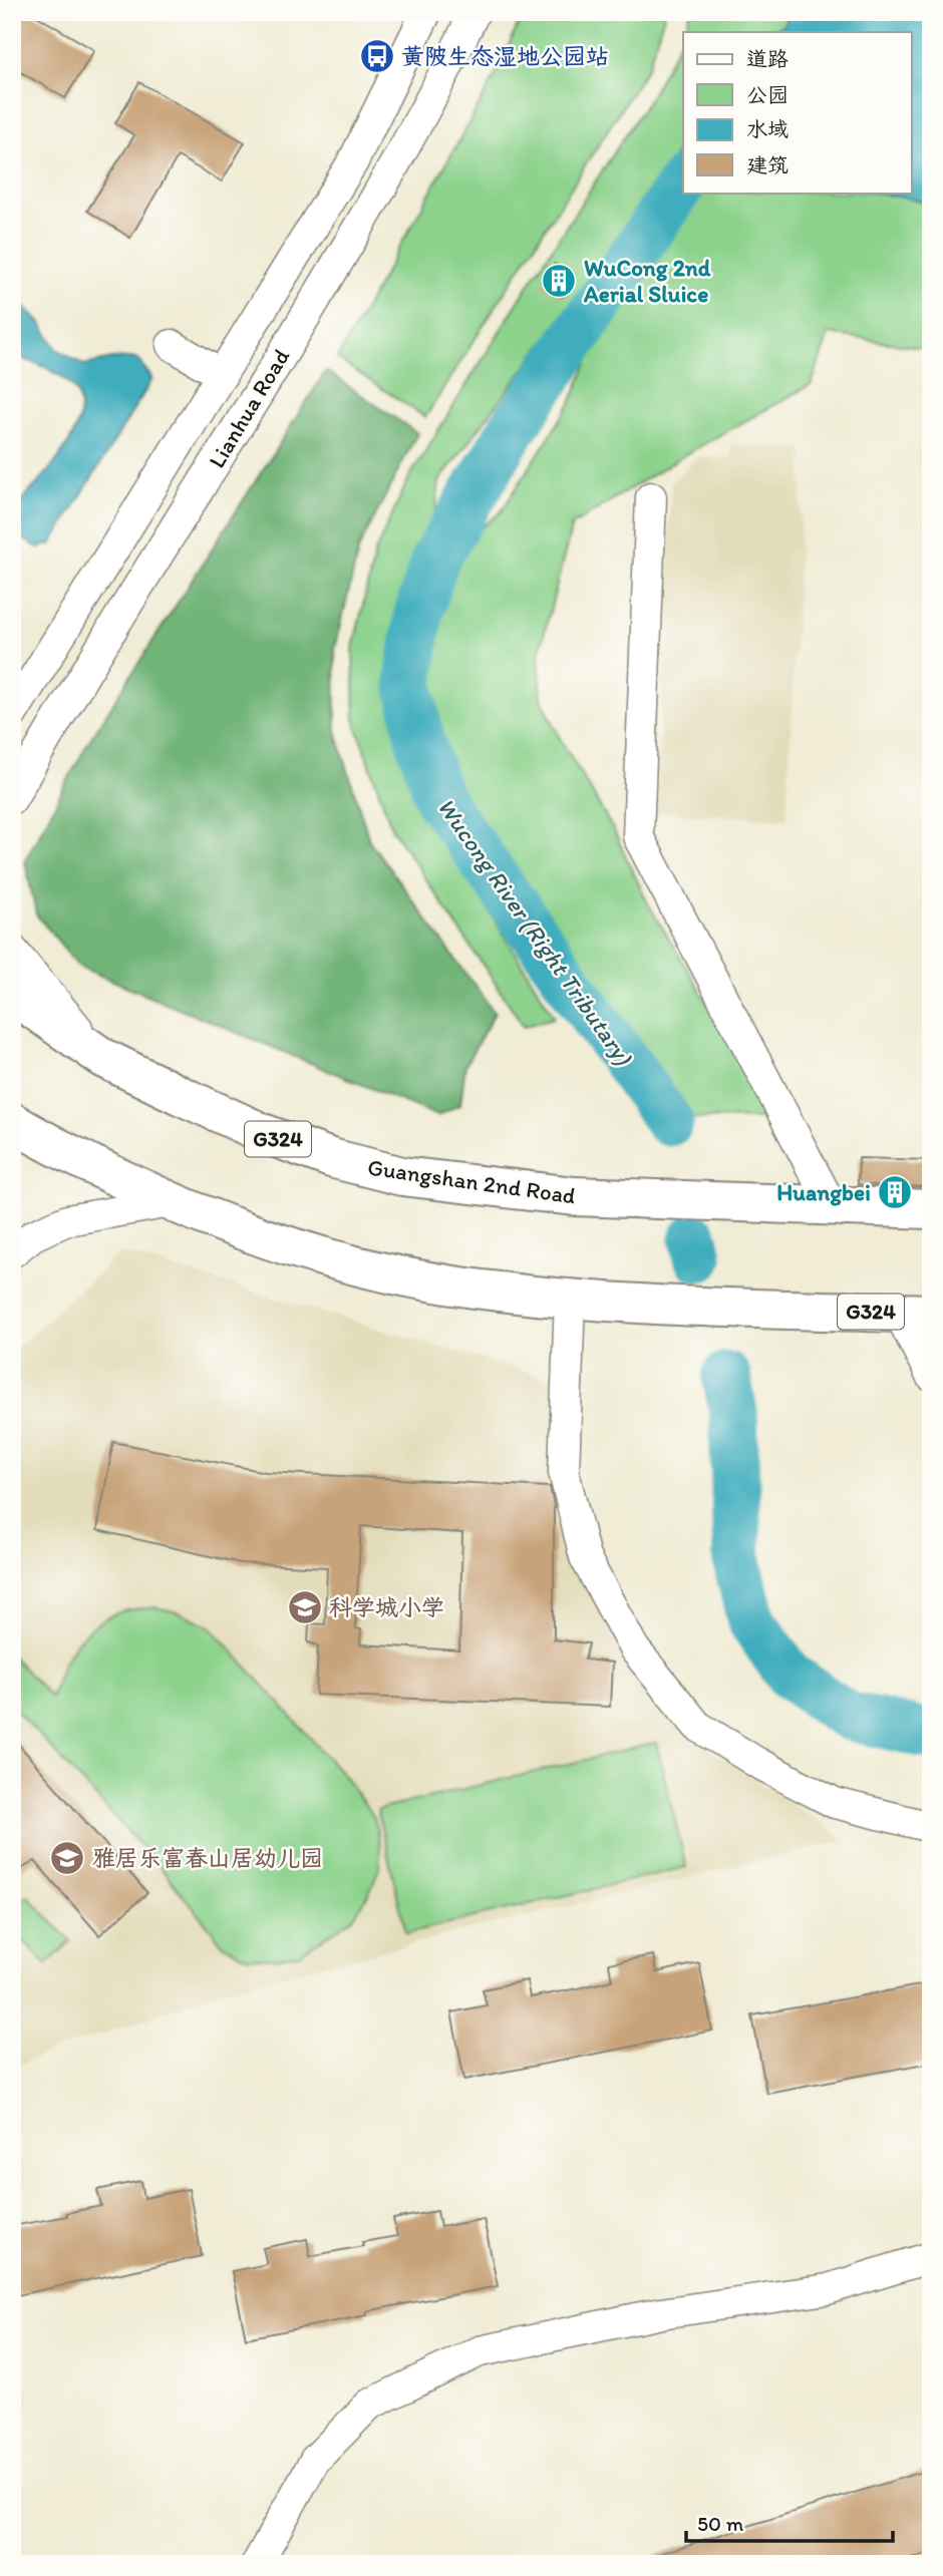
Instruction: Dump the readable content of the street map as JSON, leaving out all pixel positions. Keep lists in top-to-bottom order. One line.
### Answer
{"streets":{"highway":["G324","Guangshan 2nd Road"],"street":["Lianhua Road"]},"water":["Wucong River (Right Tributary)"],"places":{"bus stop":["黄陂生态湿地公园站"],"building":["WuCong 2nd Aerial Sluice","Huangbei"],"school or university":["科学城小学","雅居乐富春山居幼儿园"]},"legend":["道路","公园","水域","建筑"],"scale_bar":"50 m"}
